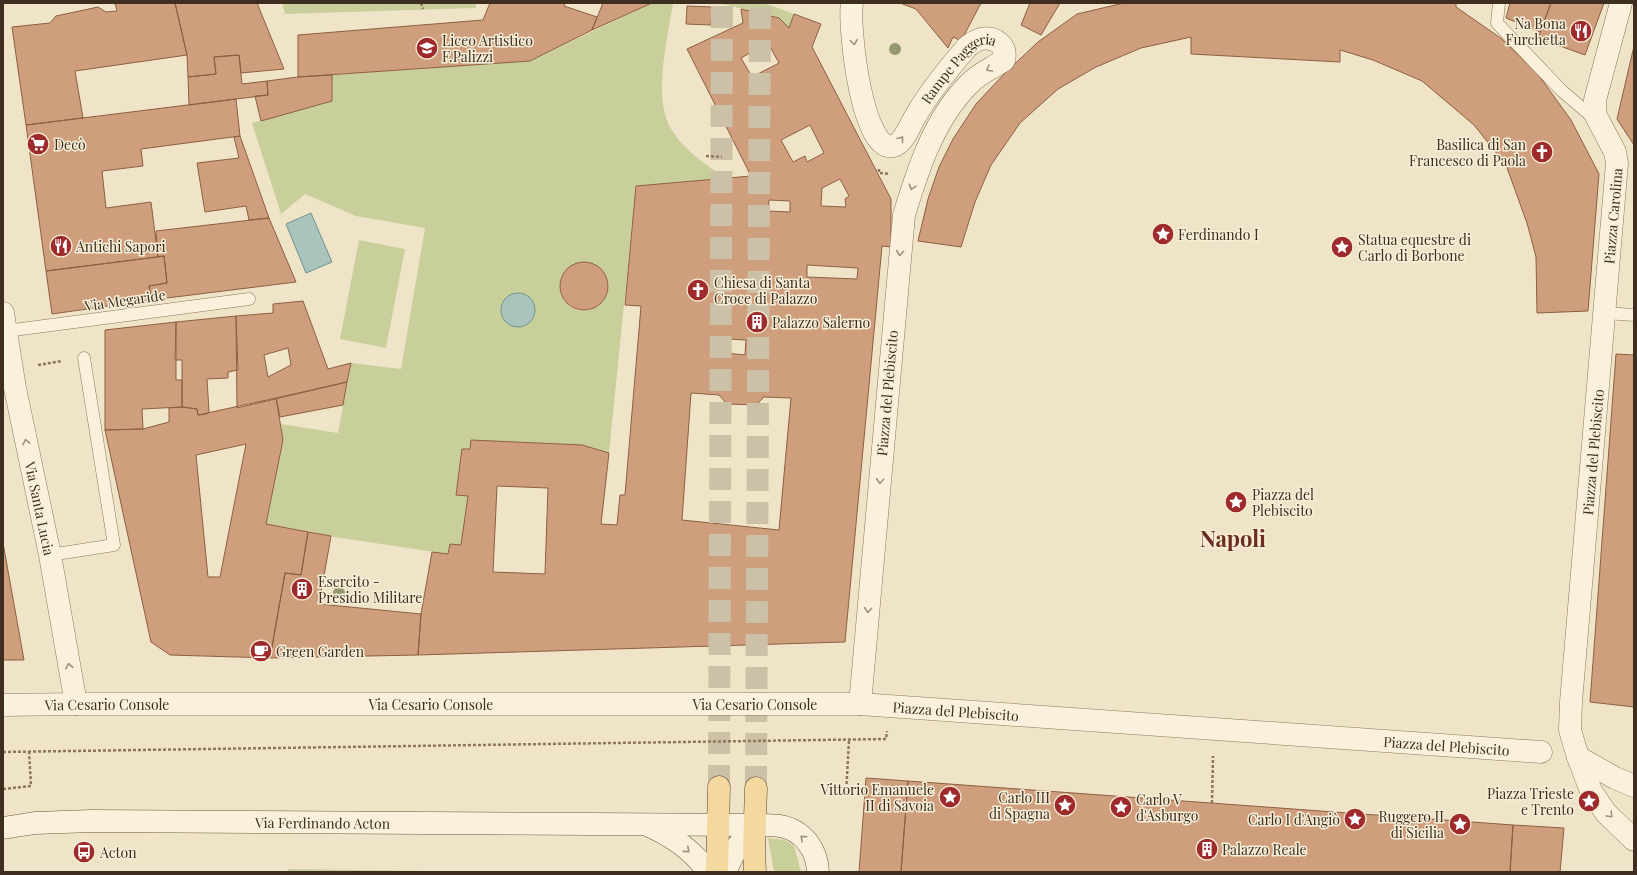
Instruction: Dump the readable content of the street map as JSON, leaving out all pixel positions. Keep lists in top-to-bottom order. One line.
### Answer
{"streets":{"street":["Rampe Paggeria","Piazza Carolina","Piazza del Plebiscito","Via Santa Lucia","Via Cesario Console","Via Ferdinando Acton"],"lane":["Via Megaride"]},"crossings":[["Rampe Paggeria","Piazza del Plebiscito"],["Piazza Carolina","Piazza del Plebiscito"],["Via Megaride","Via Santa Lucia"],["Piazza del Plebiscito","Via Cesario Console"],["Via Santa Lucia","Via Cesario Console"]],"one_way":["Via Santa Lucia"],"districts":["Napoli"],"places":{"restaurant":["Na Bona Furchetta","Antichi Sapori"],"school or university":["Liceo Artistico F.Palizzi"],"supermarket":["Decò"],"church":["Basilica di San Francesco di Paola","Chiesa di Santa Croce di Palazzo"],"place":["Ferdinando I","Statua equestre di Carlo di Borbone","Piazza del Plebiscito","Vittorio Emanuele II di Savoia","Piazza Trieste e Trento","Carlo III di Spagna","Carlo V d'Asburgo","Carlo I d'Angiò","Ruggero II di Sicilia"],"building":["Palazzo Salerno","Esercito - Presidio Militare","Palazzo Reale"],"cafe":["Green Garden"],"bus stop":["Acton"]}}
